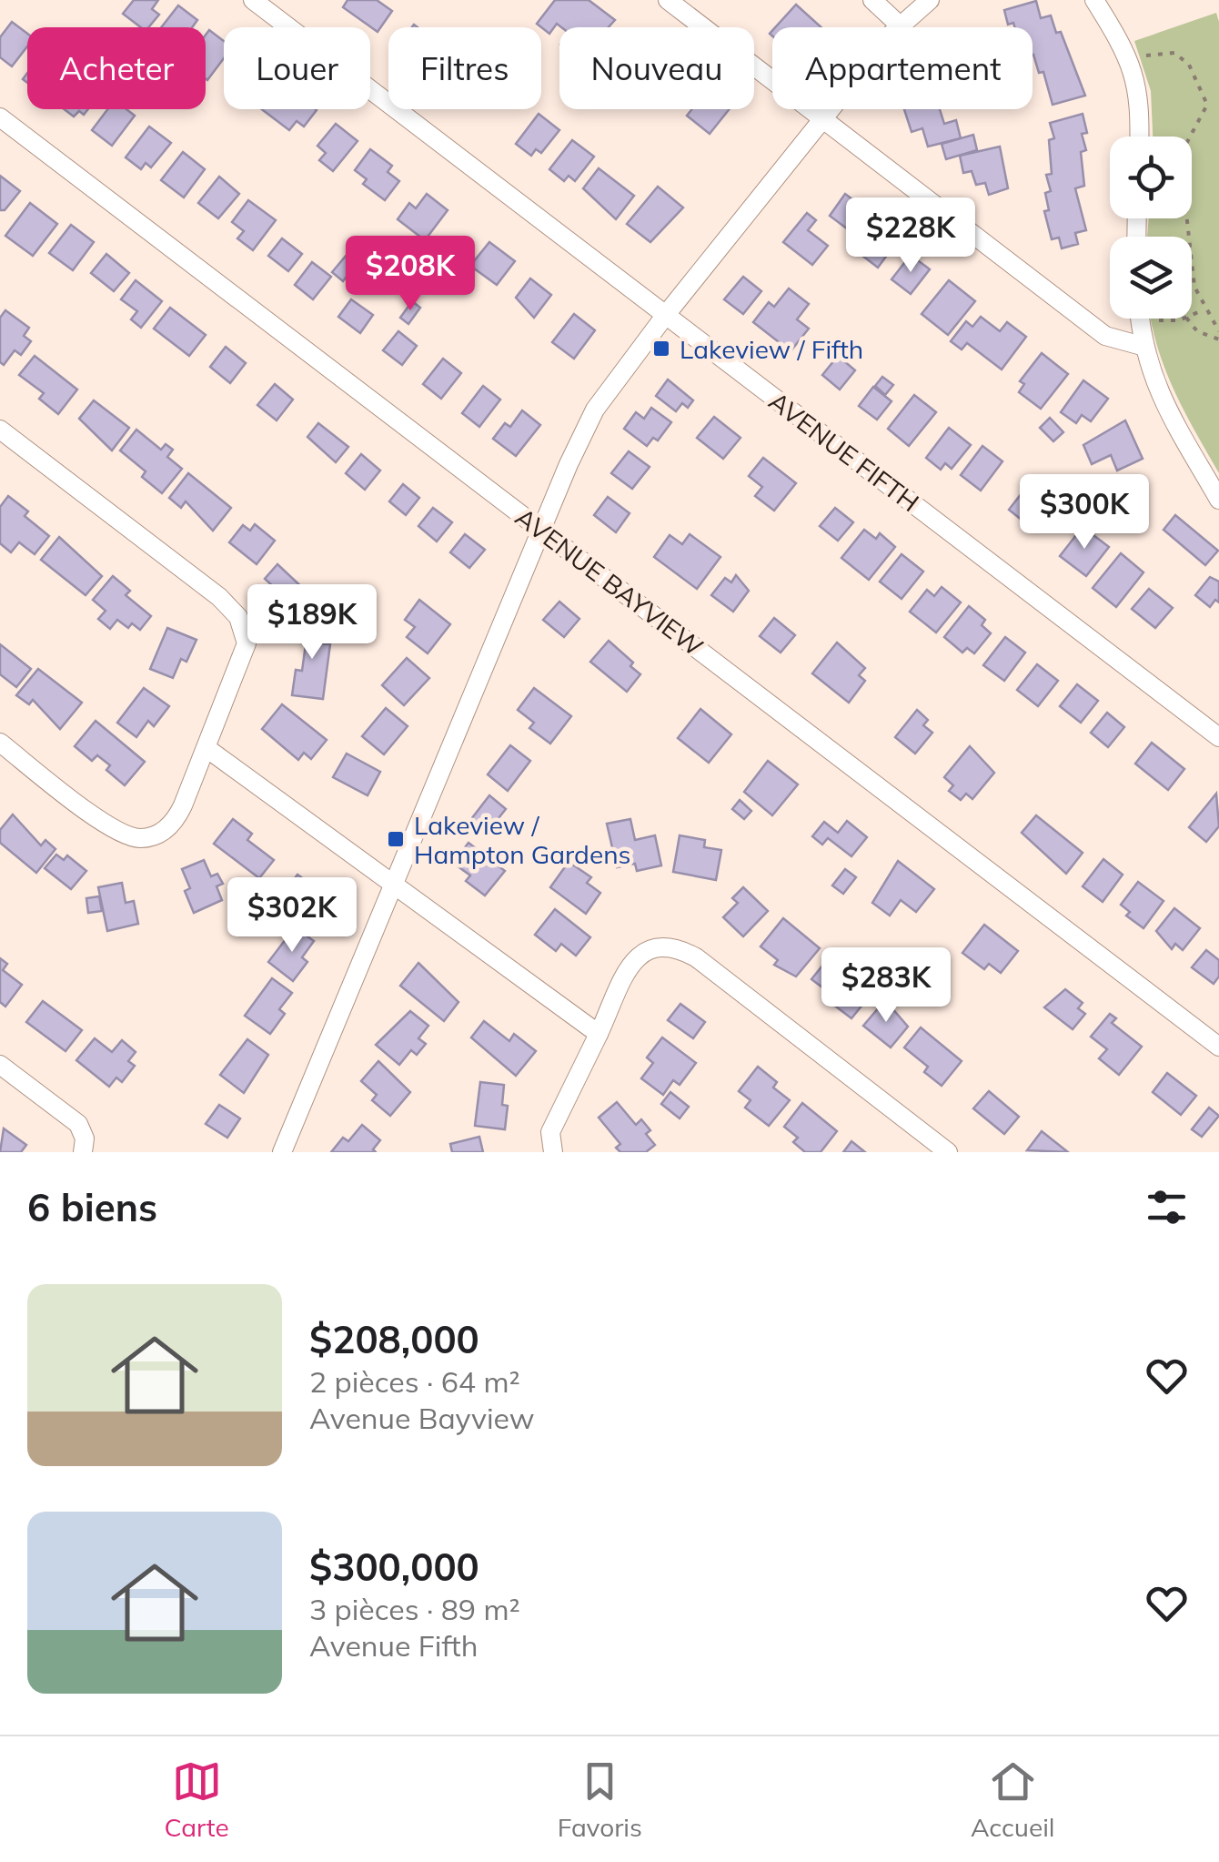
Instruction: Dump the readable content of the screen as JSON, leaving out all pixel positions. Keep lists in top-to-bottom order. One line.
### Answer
{"streets":{"street":["AVENUE FIFTH","AVENUE BAYVIEW"]},"places":{"transit":["Lakeview / Fifth","Lakeview / Hampton Gardens"]},"page":{"chip":["Acheter","Louer","Filtres","Nouveau","Appartement"],"price":["$228K","$208K","$300K","$189K","$302K","$283K"],"heading":"6 biens","list":[{"name":"$208,000","note":"2 pièces · 64 m² · Avenue Bayview"},{"name":"$300,000","note":"3 pièces · 89 m² · Avenue Fifth"}],"tabs":["Carte","Favoris","Accueil"]}}
